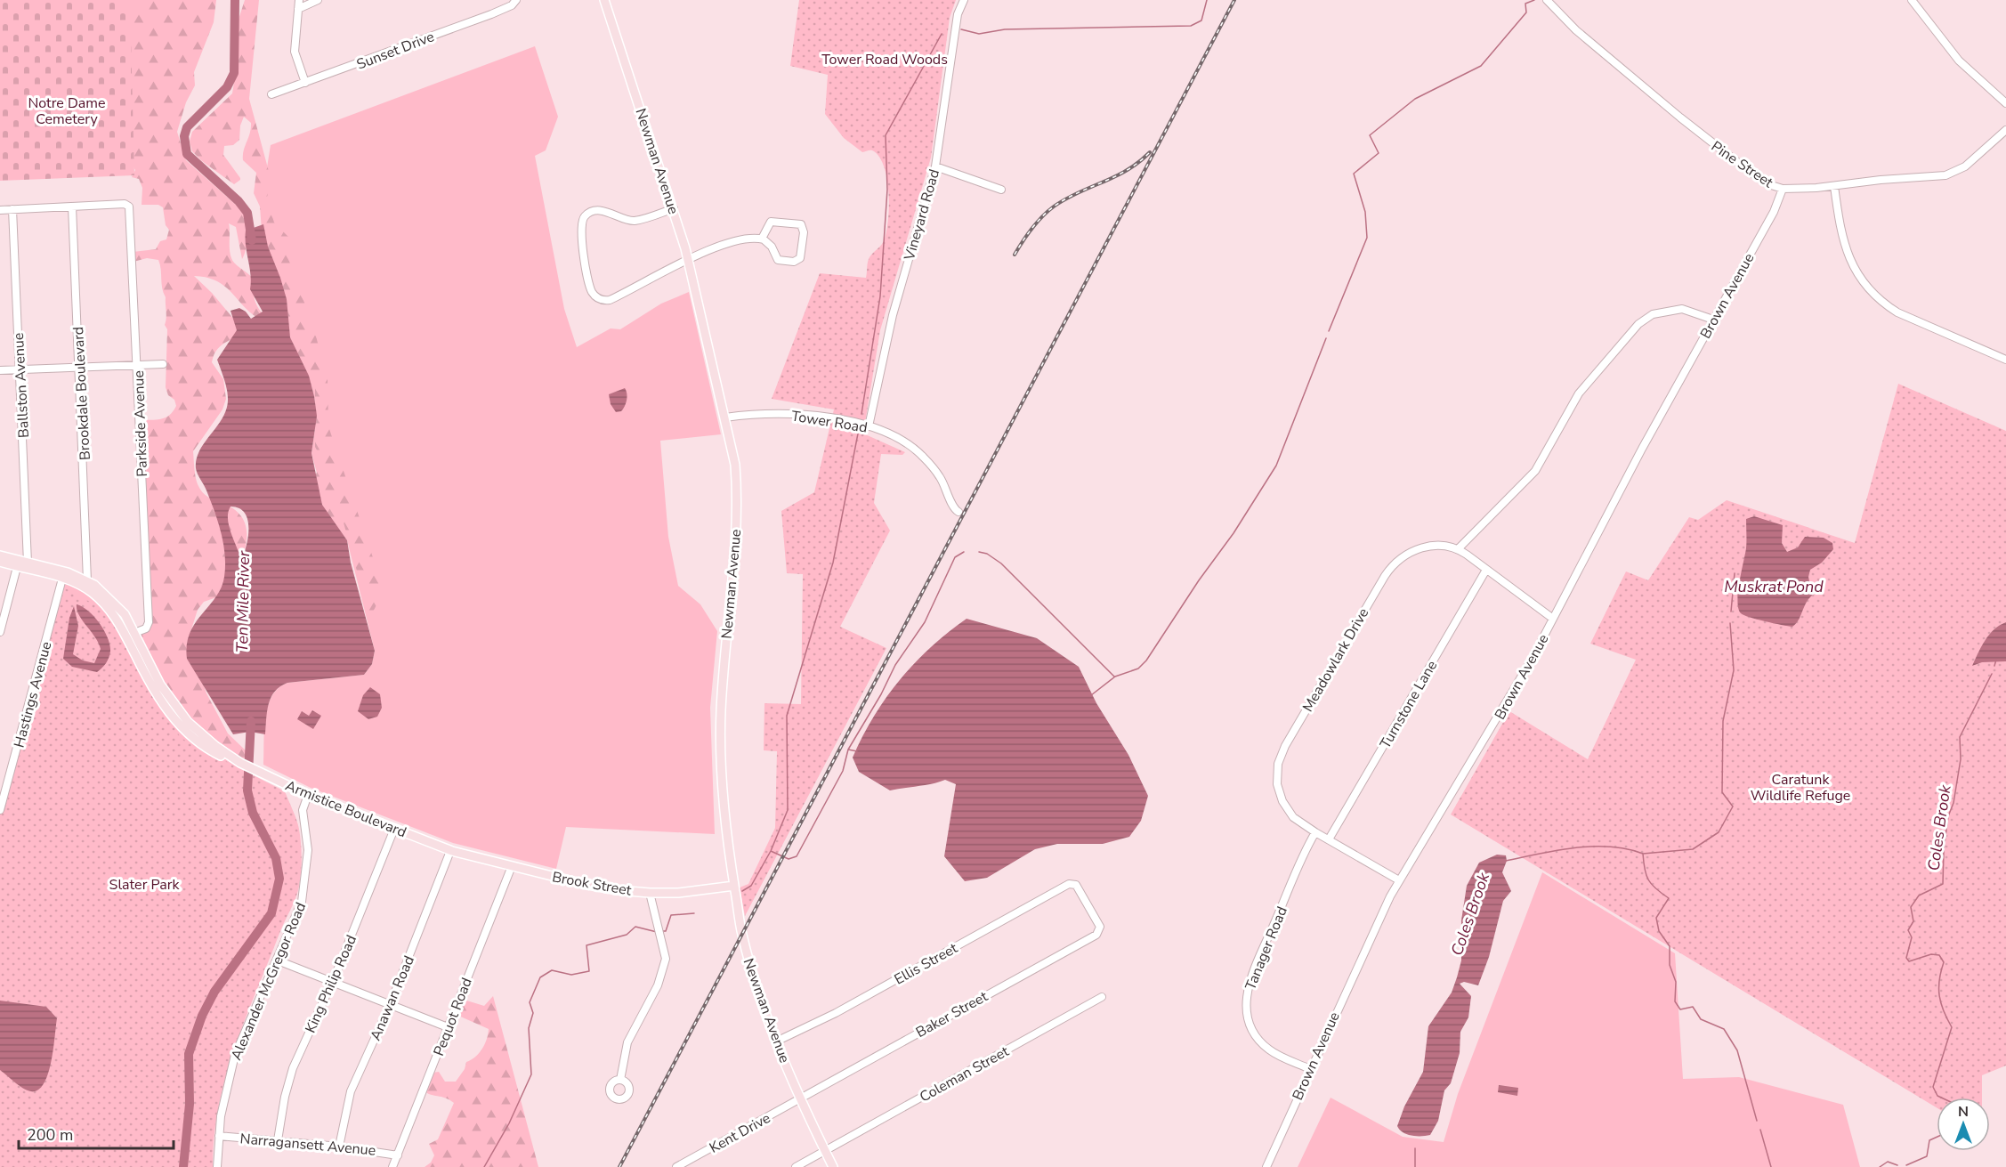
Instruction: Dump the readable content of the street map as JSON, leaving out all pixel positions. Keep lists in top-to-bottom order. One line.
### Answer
{"streets":{"main road":["Newman Avenue","Armistice Boulevard","Brook Street"],"street":["Sunset Drive","Pine Street","Vineyard Road","Brown Avenue","Ballston Avenue","Brookdale Boulevard","Tower Road","Parkside Avenue","Meadowlark Drive","Hastings Avenue","Turnstone Lane","Tanager Road","Ellis Street","Alexander McGregor Road","King Philip Road","Anawan Road","Baker Street","Pequot Road","Coleman Street","Kent Drive","Narragansett Avenue"]},"crossings":[["Newman Avenue","Tower Road"],["Newman Avenue","Brook Street"],["Newman Avenue","Ellis Street"],["Newman Avenue","Baker Street"],["Newman Avenue","Coleman Street"],["Newman Avenue","Kent Drive"],["Pine Street","Brown Avenue"],["Vineyard Road","Tower Road"],["Brown Avenue","Meadowlark Drive"],["Brown Avenue","Tanager Road"],["Ballston Avenue","Armistice Boulevard"],["Brookdale Boulevard","Parkside Avenue"],["Brookdale Boulevard","Armistice Boulevard"],["Parkside Avenue","Armistice Boulevard"],["Meadowlark Drive","Turnstone Lane"],["Meadowlark Drive","Tanager Road"],["Hastings Avenue","Armistice Boulevard"],["Armistice Boulevard","Brook Street"],["Armistice Boulevard","Alexander McGregor Road"],["Armistice Boulevard","King Philip Road"],["Armistice Boulevard","Anawan Road"],["Brook Street","Anawan Road"],["Brook Street","Pequot Road"],["Ellis Street","Baker Street"],["Alexander McGregor Road","Narragansett Avenue"],["King Philip Road","Narragansett Avenue"],["Anawan Road","Narragansett Avenue"],["Baker Street","Kent Drive"],["Pequot Road","Narragansett Avenue"]],"water":["Muskrat Pond","Ten Mile River","Coles Brook"],"parks":["Tower Road Woods","Notre Dame Cemetery","Caratunk Wildlife Refuge","Slater Park"],"scale_bar":"200 m","north":"top"}
